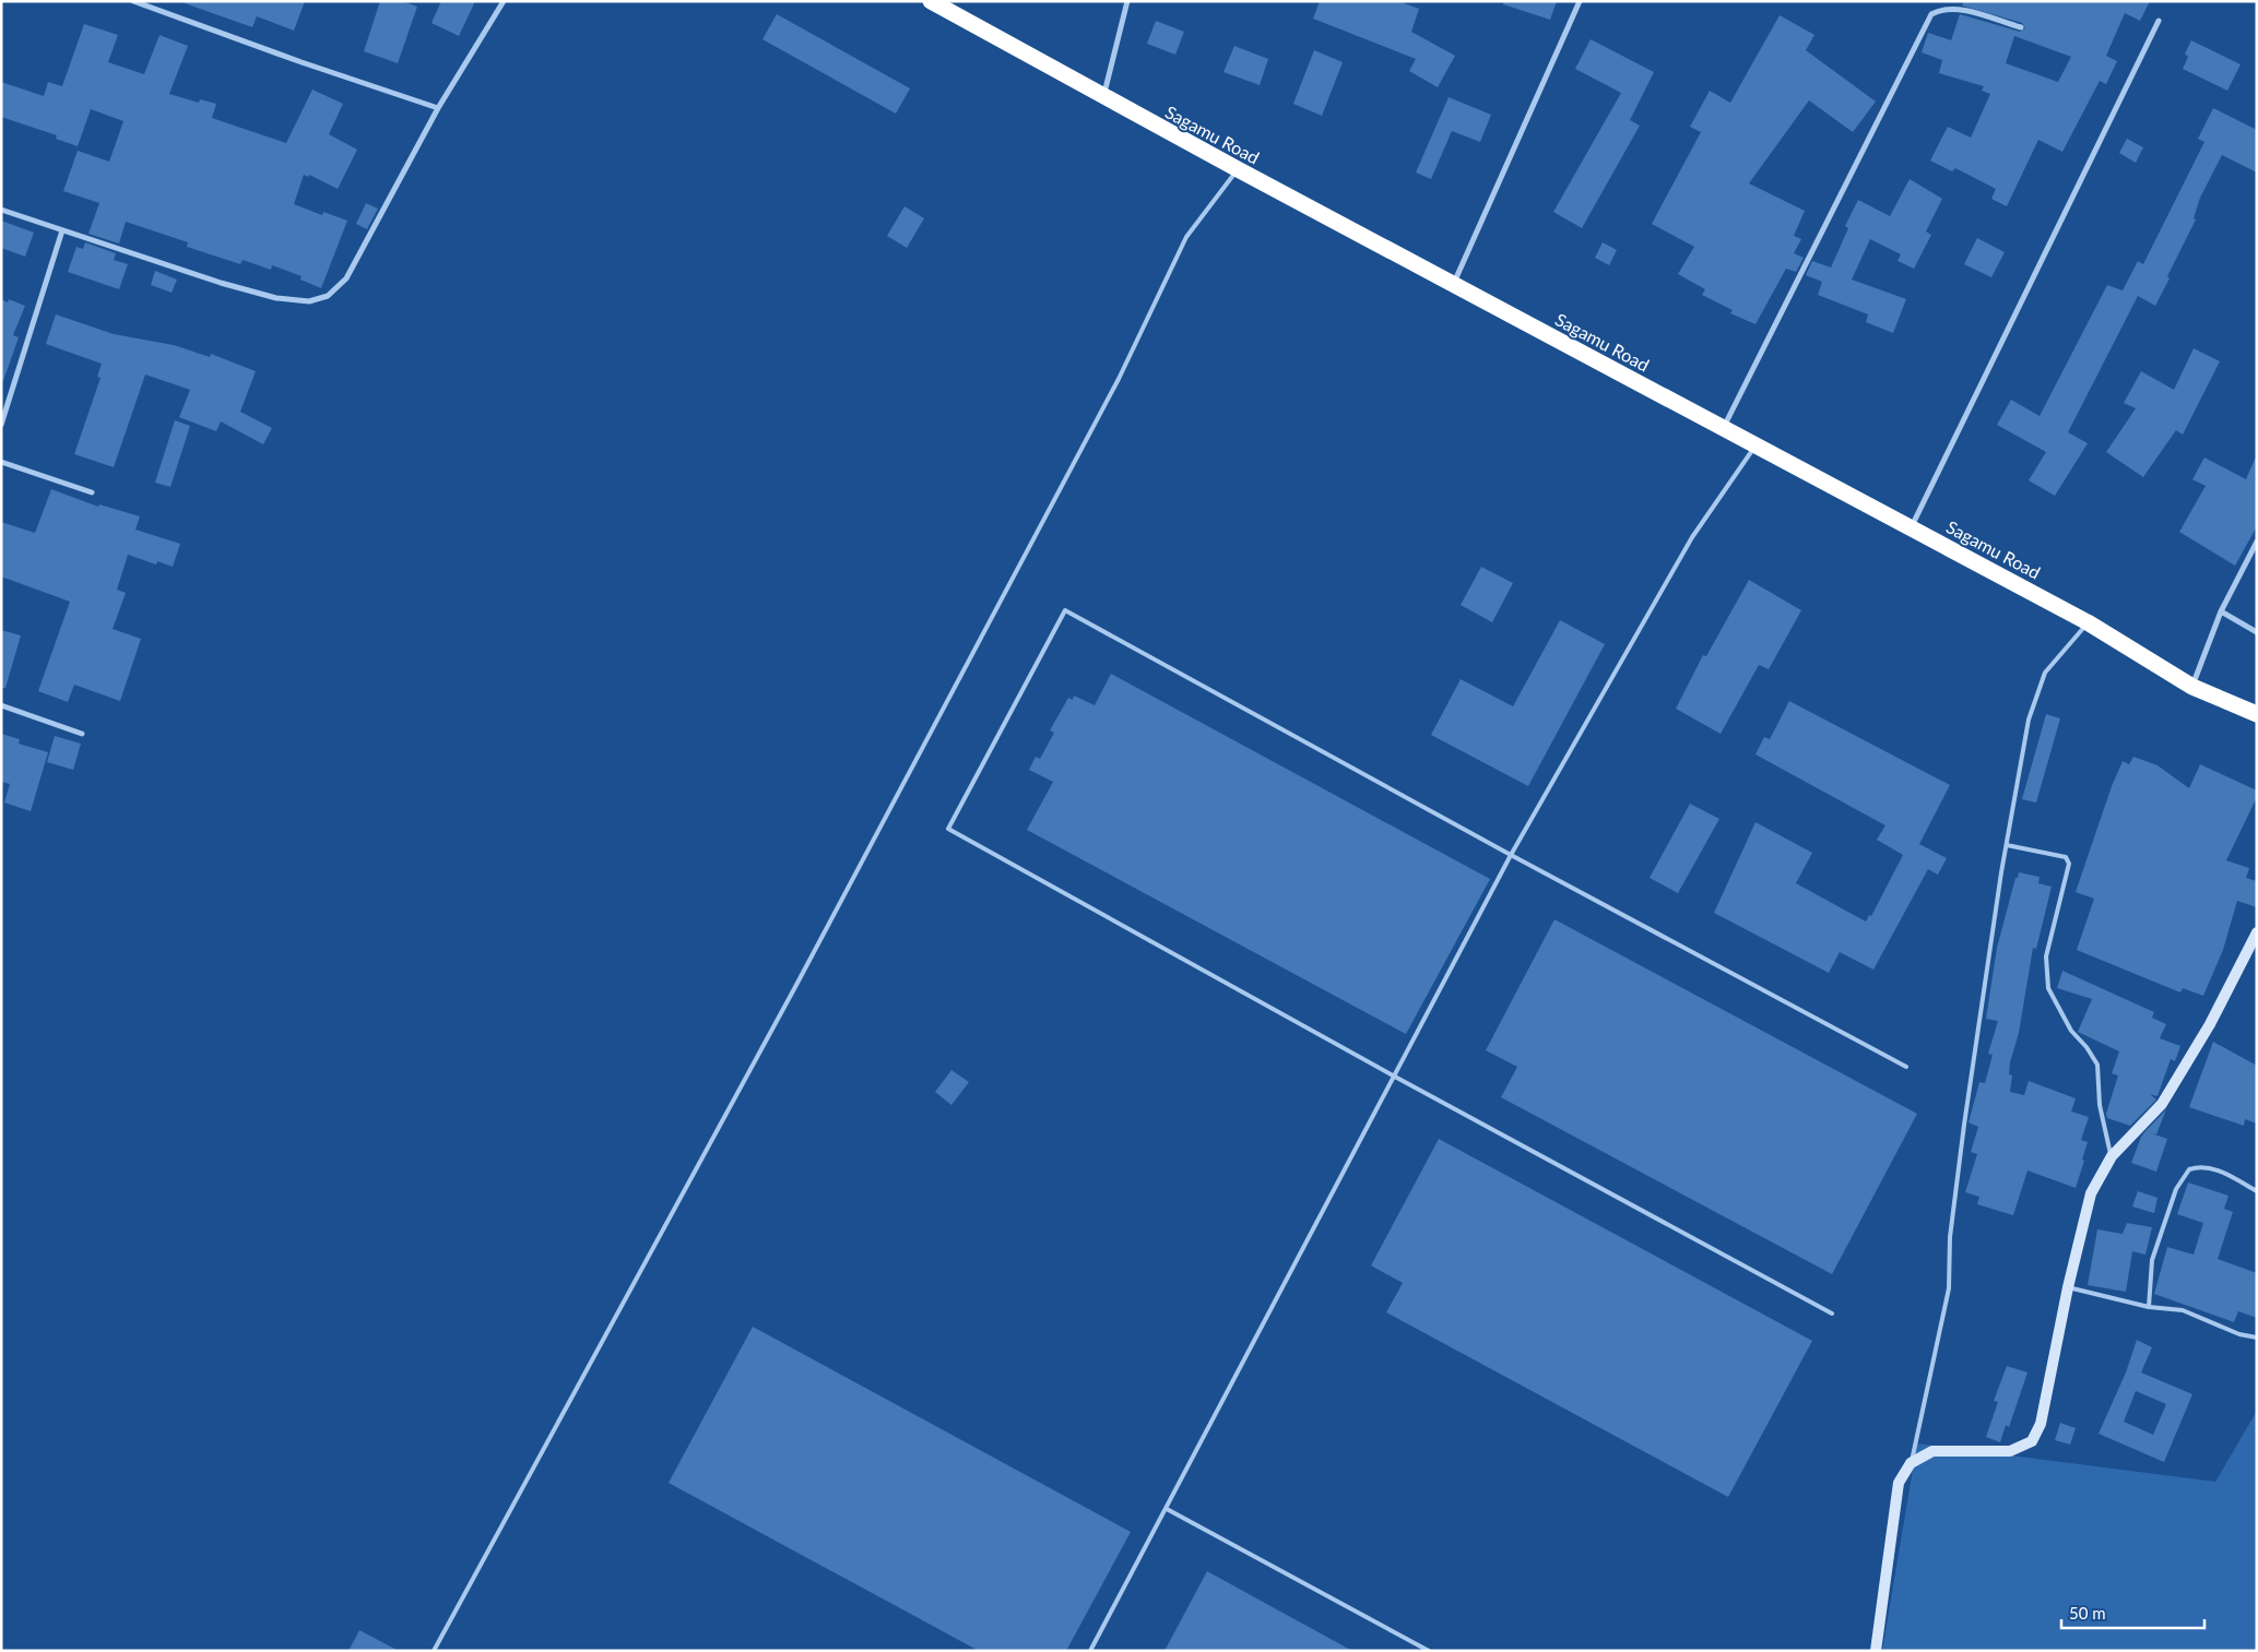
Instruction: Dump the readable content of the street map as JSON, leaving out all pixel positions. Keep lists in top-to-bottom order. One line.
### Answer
{"streets":{"highway":["Sagamu Road"]},"scale_bar":"50 m"}
